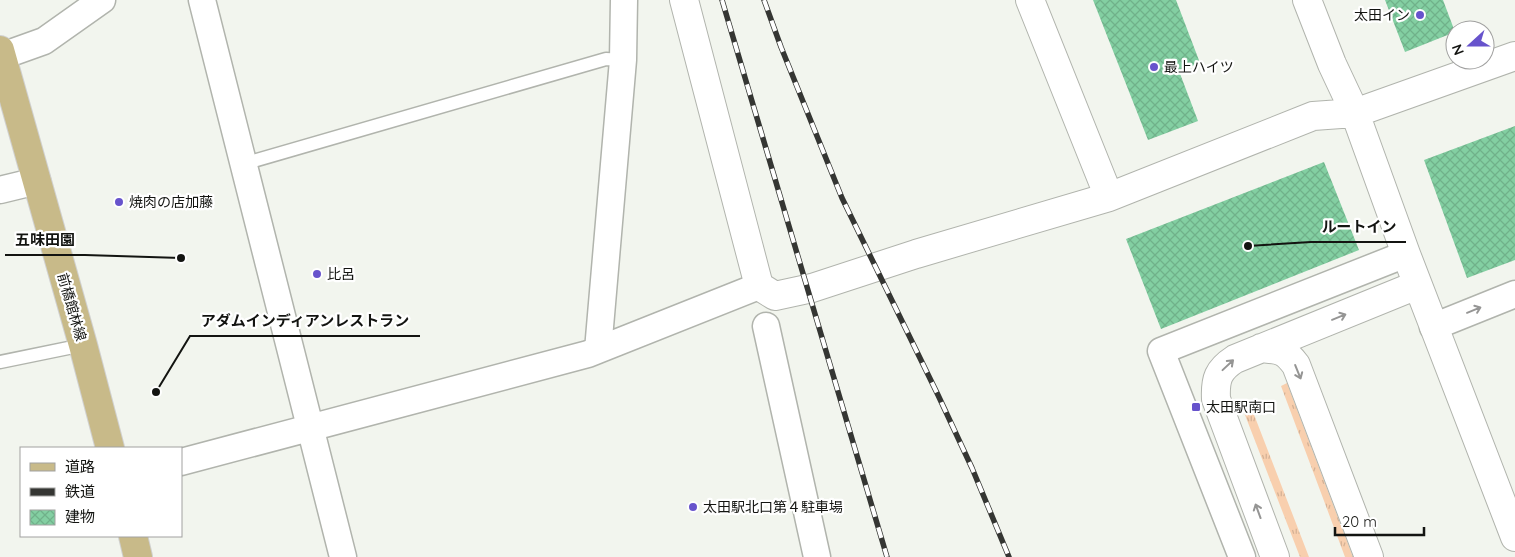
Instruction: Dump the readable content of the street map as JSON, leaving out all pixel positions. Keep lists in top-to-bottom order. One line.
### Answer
{"streets":{"main road":["前橋館林線"]},"places":{"other":["太田イン","最上ハイツ","焼肉の店加藤","ルートイン","五味田園","比呂","アダムインディアンレストラン","太田駅北口第４駐車場"],"transit":["太田駅南口"]},"legend":["道路","鉄道","建物"],"scale_bar":"20 m","north":"left"}
